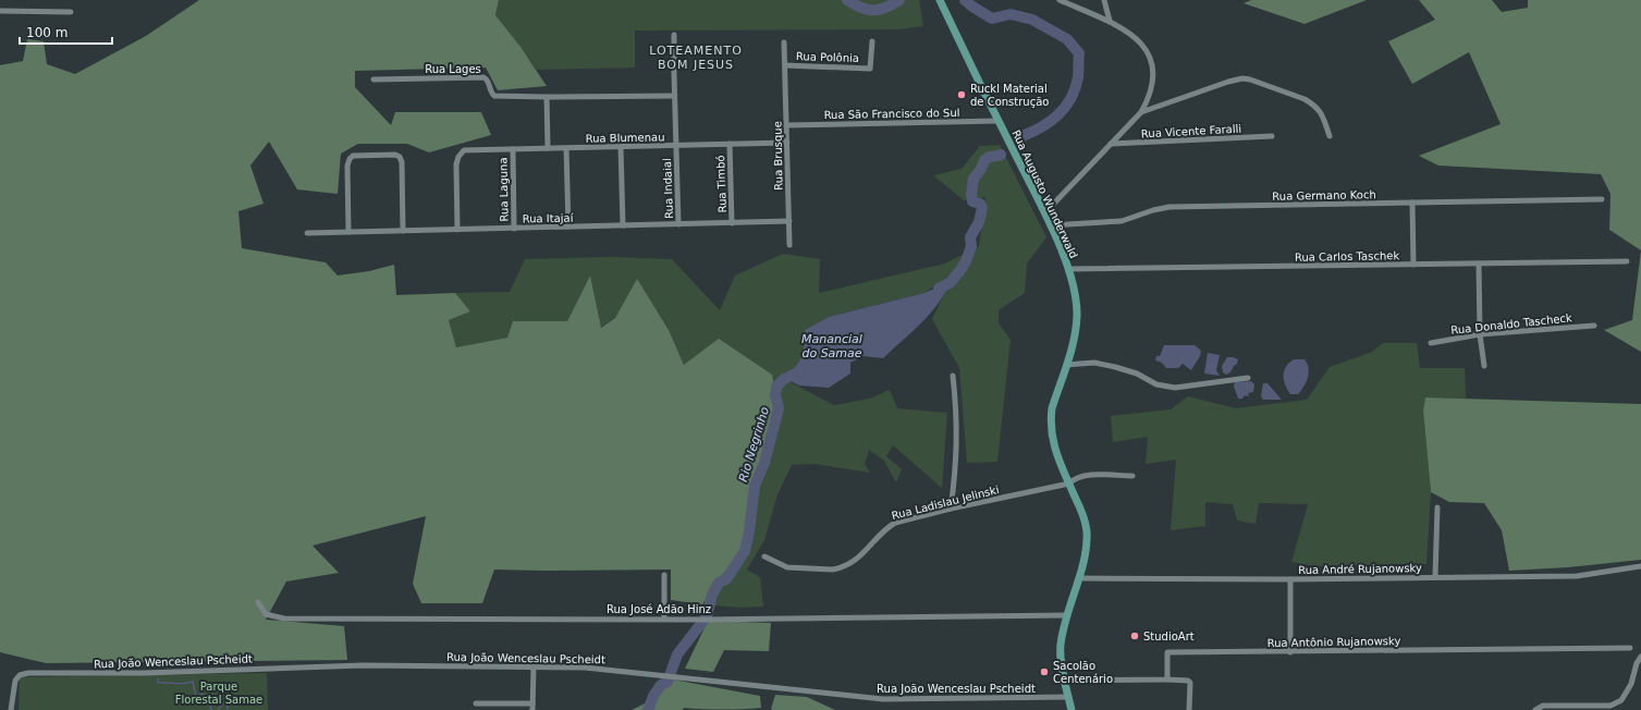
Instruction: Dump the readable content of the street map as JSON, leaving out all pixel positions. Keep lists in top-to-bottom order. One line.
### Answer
{"streets":{"main road":["Rua Augusto Wunderwald"],"street":["Rua Polônia","Rua Lages","Rua São Francisco do Sul","Rua Vicente Faralli","Rua Blumenau","Rua Brusque","Rua Timbó","Rua Indaial","Rua Laguna","Rua Germano Koch","Rua Itajaí","Rua Carlos Taschek","Rua Donaldo Tascheck","Rua Ladislau Jelinski","Rua André Rujanowsky","Rua José Adão Hinz","Rua Antônio Rujanowsky","Rua João Wenceslau Pscheidt"]},"crossings":[["Rua Polônia","Rua Brusque"],["Rua São Francisco do Sul","Rua Brusque"],["Rua São Francisco do Sul","Rua Augusto Wunderwald"],["Rua Blumenau","Rua Brusque"],["Rua Blumenau","Rua Timbó"],["Rua Blumenau","Rua Indaial"],["Rua Blumenau","Rua Laguna"],["Rua Blumenau","Rua Itajaí"],["Rua Brusque","Rua Itajaí"],["Rua Timbó","Rua Itajaí"],["Rua Indaial","Rua Itajaí"],["Rua Laguna","Rua Itajaí"],["Rua Augusto Wunderwald","Rua Germano Koch"],["Rua Augusto Wunderwald","Rua Carlos Taschek"],["Rua Augusto Wunderwald","Rua Ladislau Jelinski"],["Rua Augusto Wunderwald","Rua André Rujanowsky"],["Rua Augusto Wunderwald","Rua José Adão Hinz"],["Rua Augusto Wunderwald","Rua João Wenceslau Pscheidt"]],"districts":["LOTEAMENTO BOM JESUS"],"water":["Manancial do Samae","Rio Negrinho"],"parks":["Parque Florestal Samae"],"places":["Ruckl Material de Construção","StudioArt","Sacolão Centenário"],"scale_bar":"100 m"}
